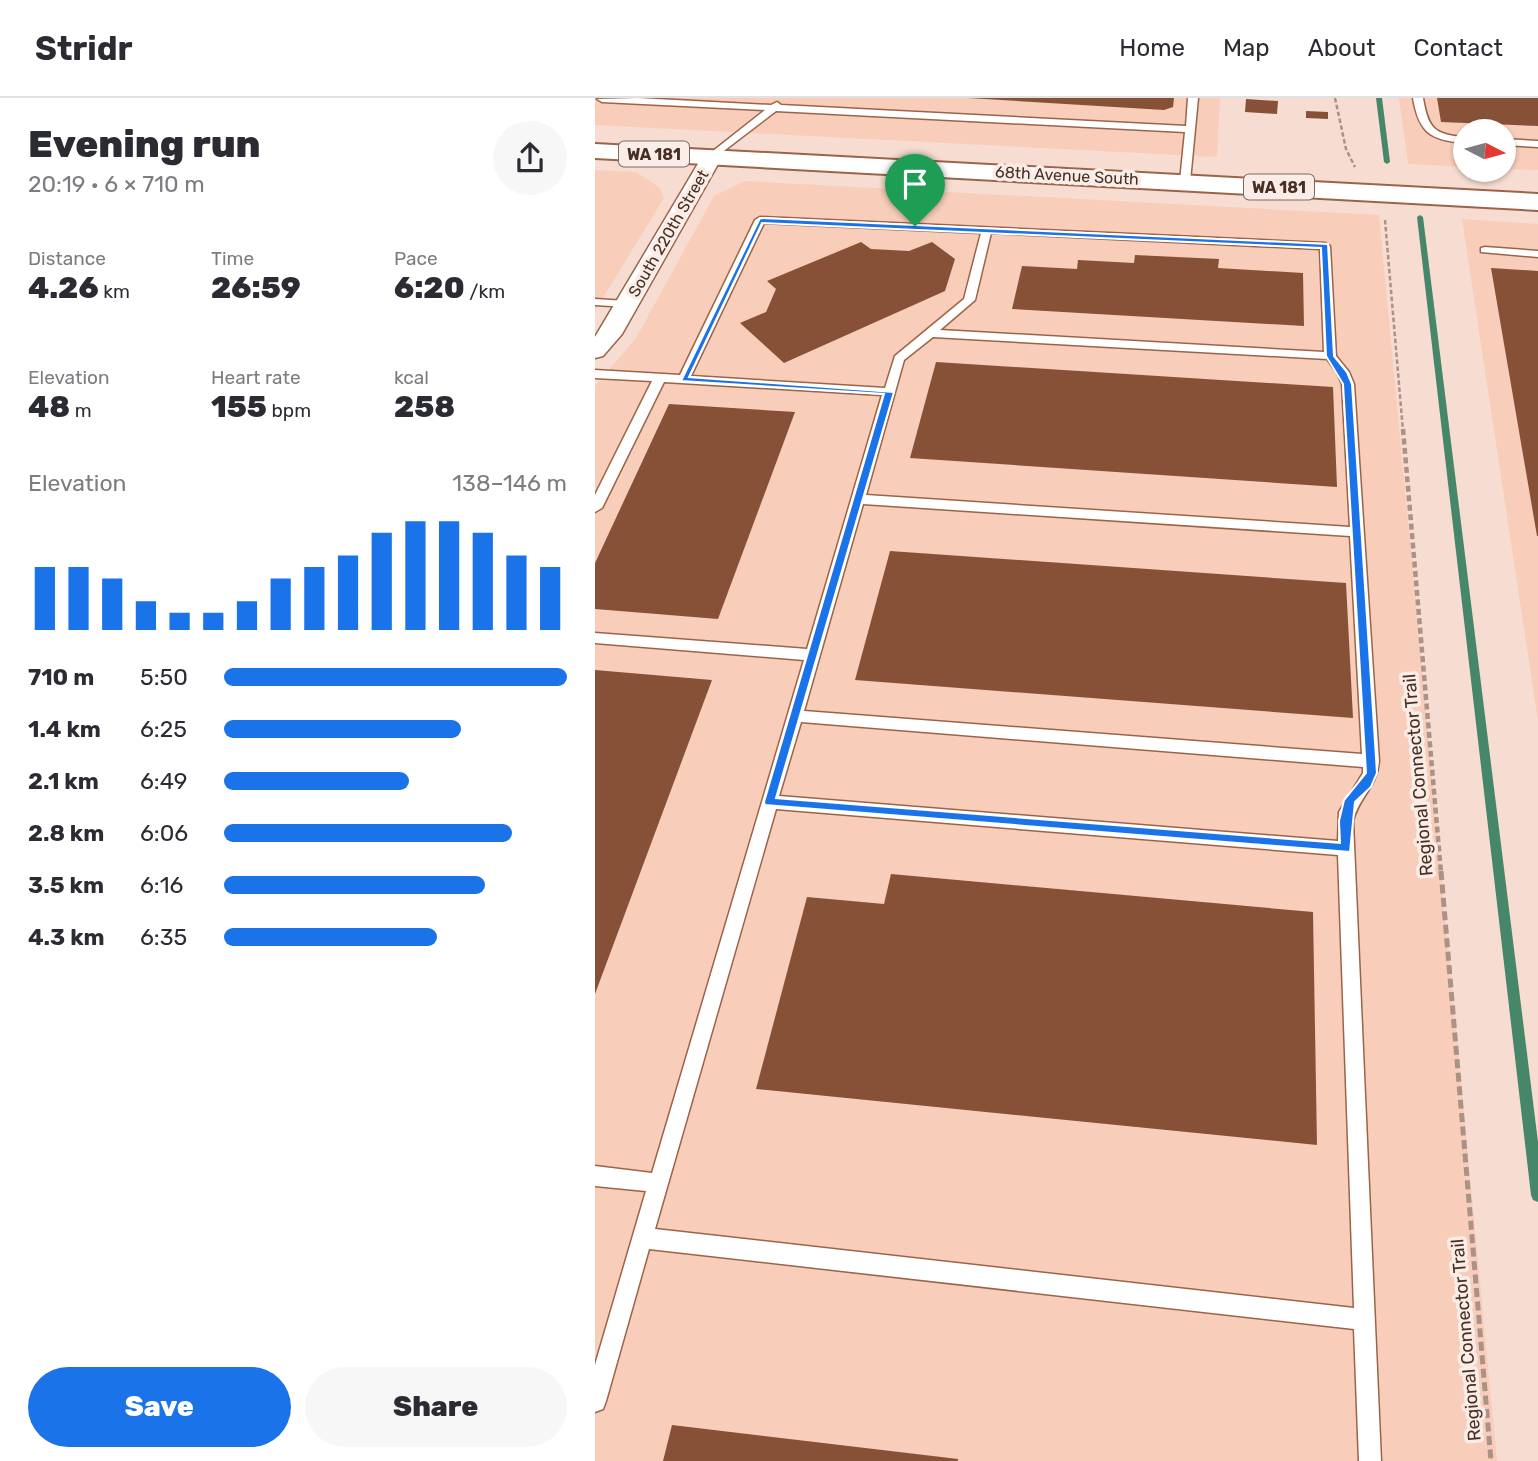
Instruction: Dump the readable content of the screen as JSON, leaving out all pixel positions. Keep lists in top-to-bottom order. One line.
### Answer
{"streets":{"main road":["WA 181","68th Avenue South"],"street":["South 220th Street"],"path":["Regional Connector Trail"]},"crossings":[["68th Avenue South","South 220th Street"],["68th Avenue South","Regional Connector Trail"]],"north":"right","page":{"header":"Stridr","nav":["Home","Map","About","Contact"],"heading":["Evening run","20:19 · 6 × 710 m"],"stats":[["Distance","4.26 km"],["Time","26:59"],["Pace","6:20 /km"],["Elevation","48 m"],["Heart rate","155 bpm"],["kcal","258"]],"chart":["Elevation","138–146 m"],"list":[{"name":"710 m","note":"5:50"},{"name":"1.4 km","note":"6:25"},{"name":"2.1 km","note":"6:49"},{"name":"2.8 km","note":"6:06"},{"name":"3.5 km","note":"6:16"},{"name":"4.3 km","note":"6:35"}],"buttons":["Save","Share"]}}
